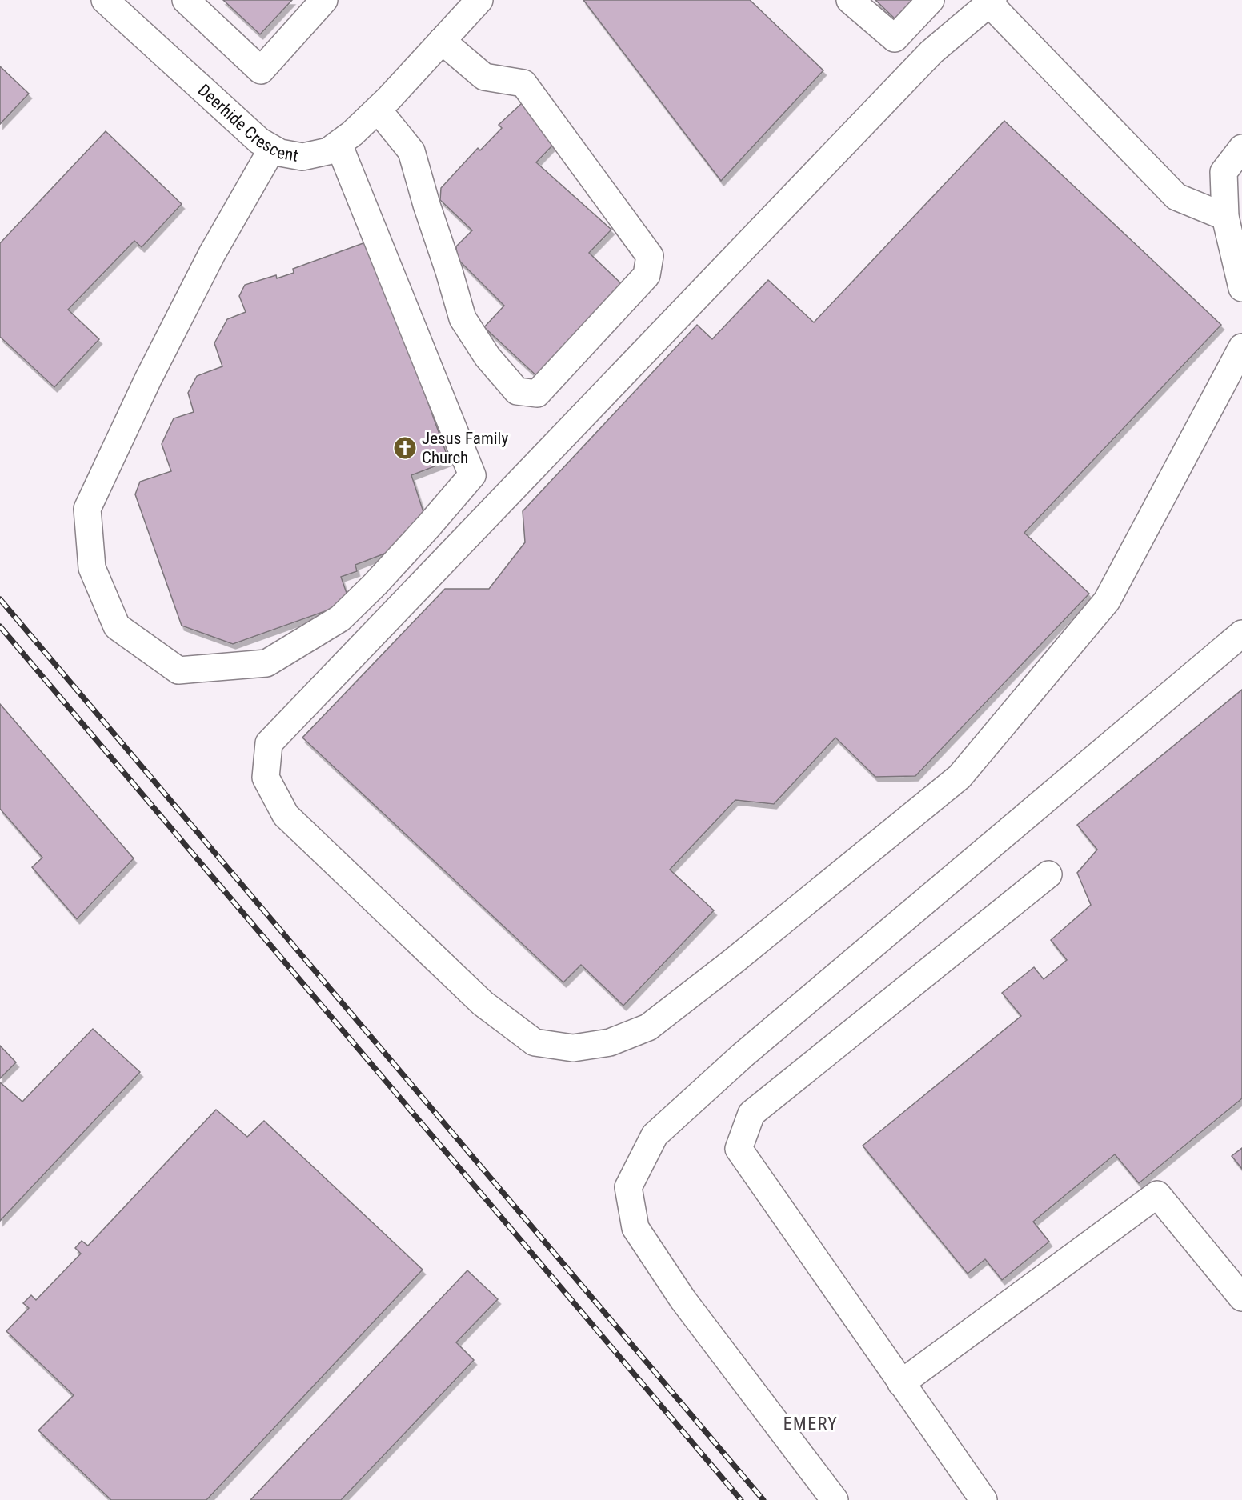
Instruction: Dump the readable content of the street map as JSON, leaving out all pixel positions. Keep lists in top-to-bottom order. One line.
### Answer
{"streets":{"street":["Deerhide Crescent"]},"districts":["EMERY"],"places":{"church":["Jesus Family Church"]}}
